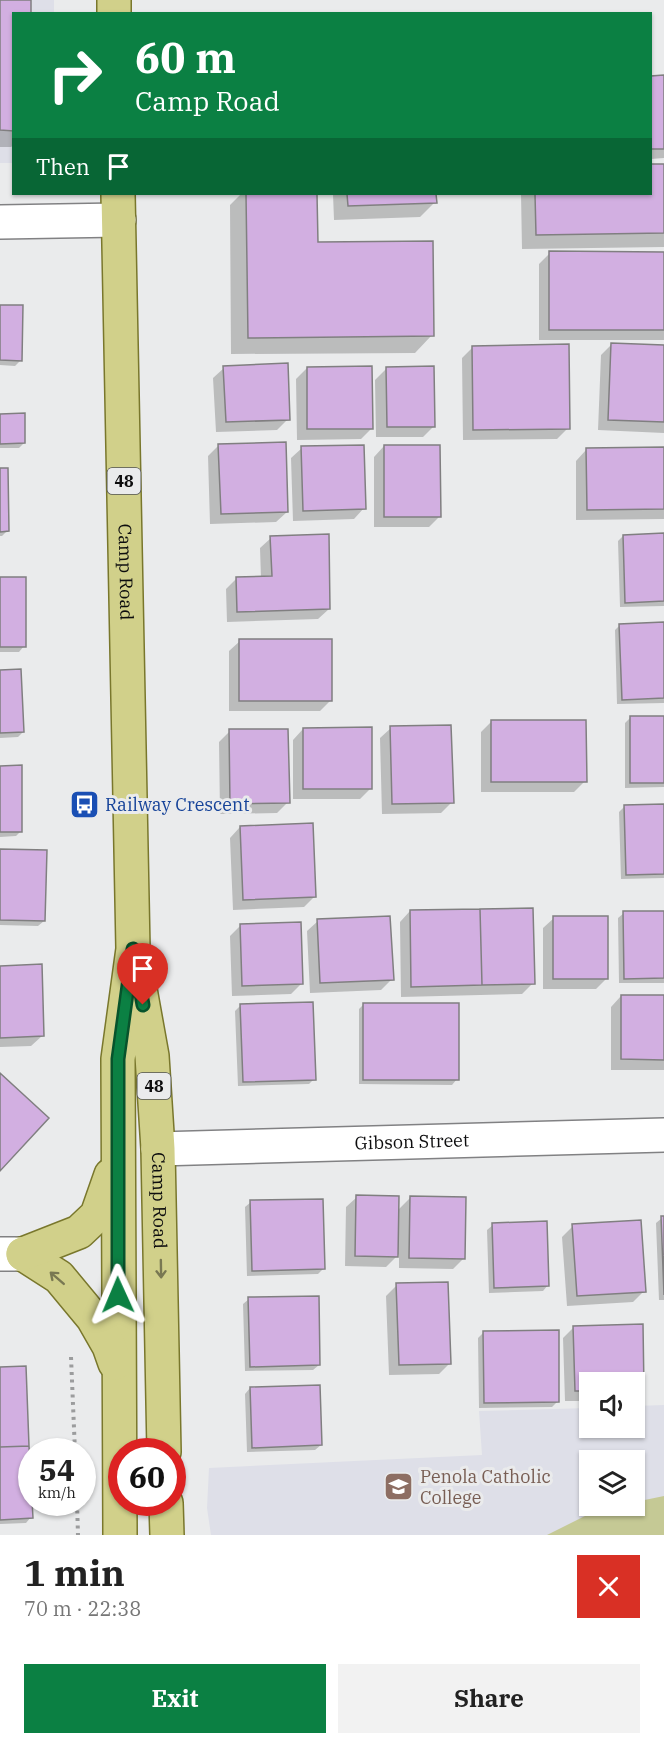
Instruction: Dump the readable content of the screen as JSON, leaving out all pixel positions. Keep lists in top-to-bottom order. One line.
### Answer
{"streets":{"main road":["48","Camp Road"],"street":["Gibson Street"]},"crossings":[["Camp Road","Gibson Street"]],"places":{"bus stop":["Railway Crescent"],"school or university":["Penola Catholic College"]},"page":{"turn":["60 m","Camp Road"],"then":"Then","speed":"54 km/h","limit":"60","heading":["1 min","70 m · 22:38"],"buttons":["Exit","Share"]}}
